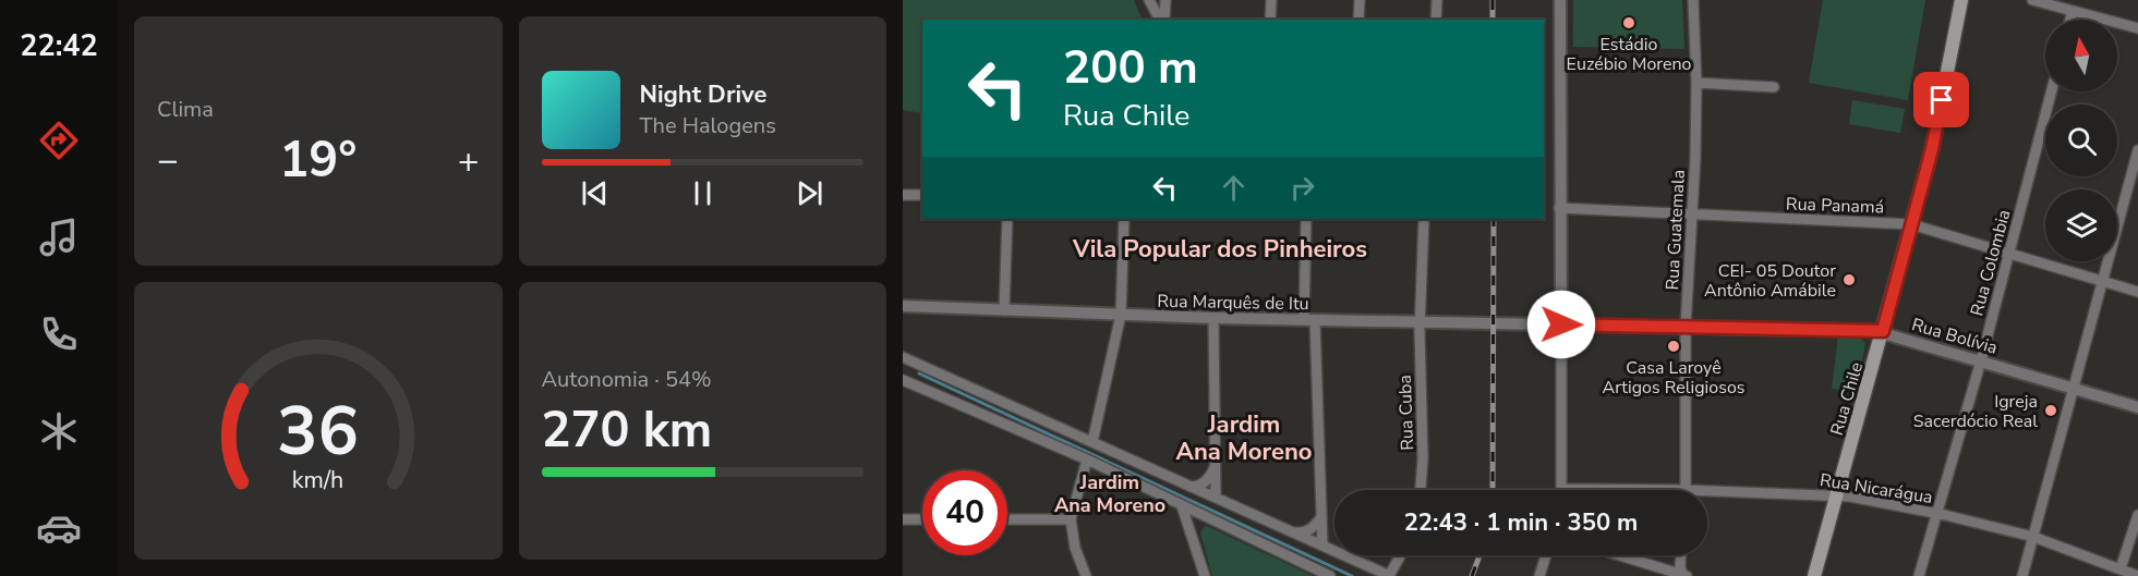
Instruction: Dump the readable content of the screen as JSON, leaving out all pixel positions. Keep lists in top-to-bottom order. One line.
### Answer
{"streets":{"main road":["Rua Chile"],"street":["Rua Panamá","Rua Guatemala","Rua Colombia","Rua Marquês de Itu","Rua Bolívia","Rua Cuba","Rua Nicarágua"]},"crossings":[["Rua Panamá","Rua Guatemala"],["Rua Panamá","Rua Colombia"],["Rua Panamá","Rua Chile"],["Rua Guatemala","Rua Bolívia"],["Rua Guatemala","Rua Nicarágua"],["Rua Colombia","Rua Bolívia"],["Rua Colombia","Rua Nicarágua"],["Rua Marquês de Itu","Rua Bolívia"],["Rua Marquês de Itu","Rua Cuba"],["Rua Bolívia","Rua Chile"],["Rua Chile","Rua Nicarágua"]],"districts":["Vila Popular dos Pinheiros","Jardim Ana Moreno","Jardim Ana Moreno"],"places":["Estádio Euzébio Moreno","CEI- 05 Doutor Antônio Amábile","Casa Laroyê Artigos Religiosos","Igreja Sacerdócio Real"],"north":"top","page":{"tabs":"22:42","tile":["Clima",["Autonomia · 54%","270 km"]],"turn":["200 m","Rua Chile"],"song":["Night Drive","The Halogens"],"heat":["−","19°","+"],"limit":"40","trip":"22:43 · 1 min · 350 m","gauge":["36","km/h"]}}
